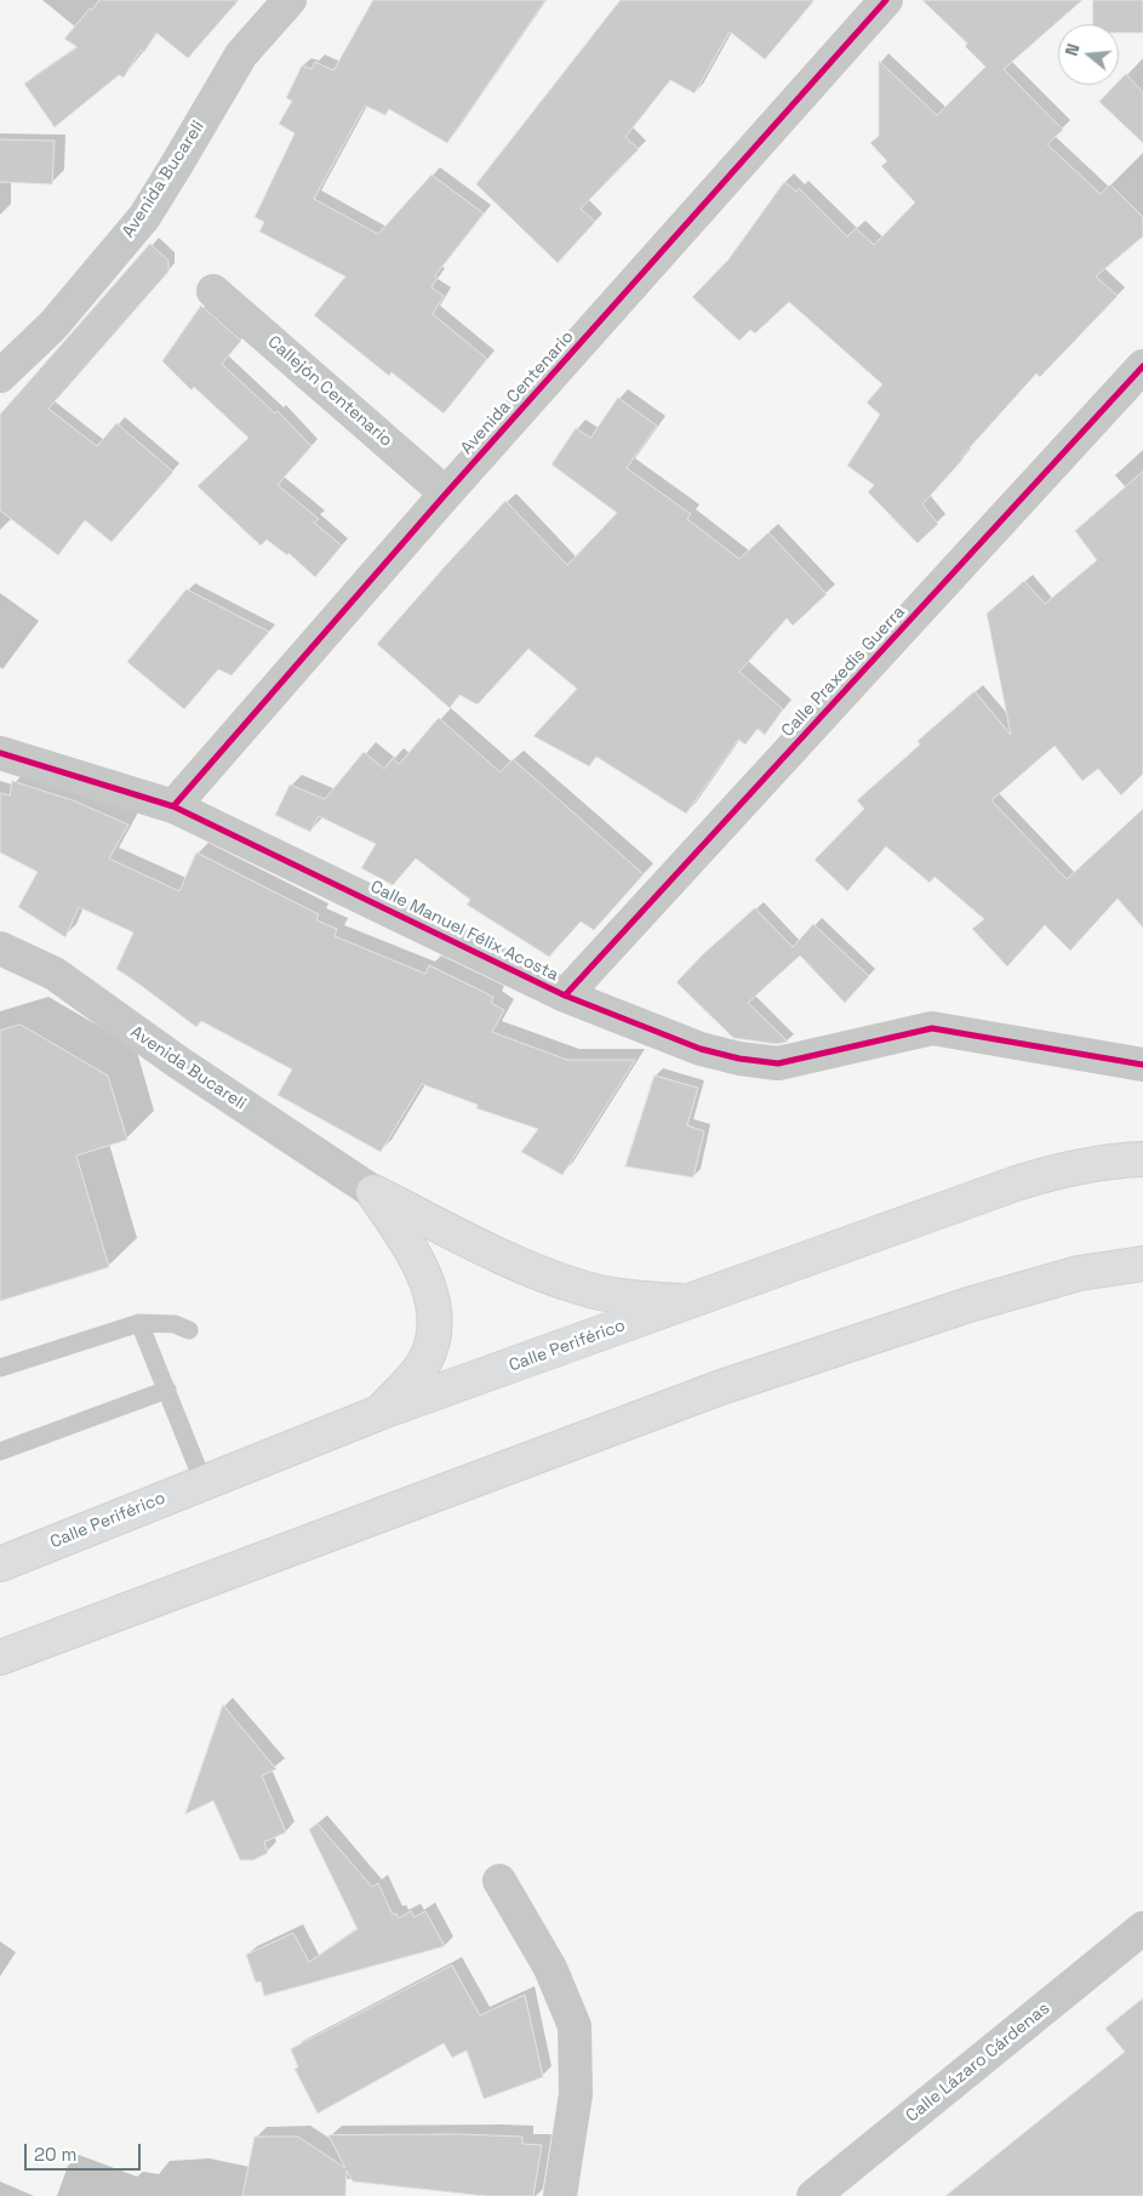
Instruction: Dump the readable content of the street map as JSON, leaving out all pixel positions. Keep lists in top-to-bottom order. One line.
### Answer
{"streets":{"highway":["Calle Periférico"],"street":["Avenida Bucareli","Callejón Centenario","Avenida Centenario","Calle Praxedis Guerra","Calle Manuel Félix Acosta","Calle Lázaro Cárdenas"]},"crossings":[["Callejón Centenario","Avenida Centenario"],["Avenida Centenario","Calle Manuel Félix Acosta"],["Calle Praxedis Guerra","Calle Manuel Félix Acosta"]],"scale_bar":"20 m","north":"left"}
